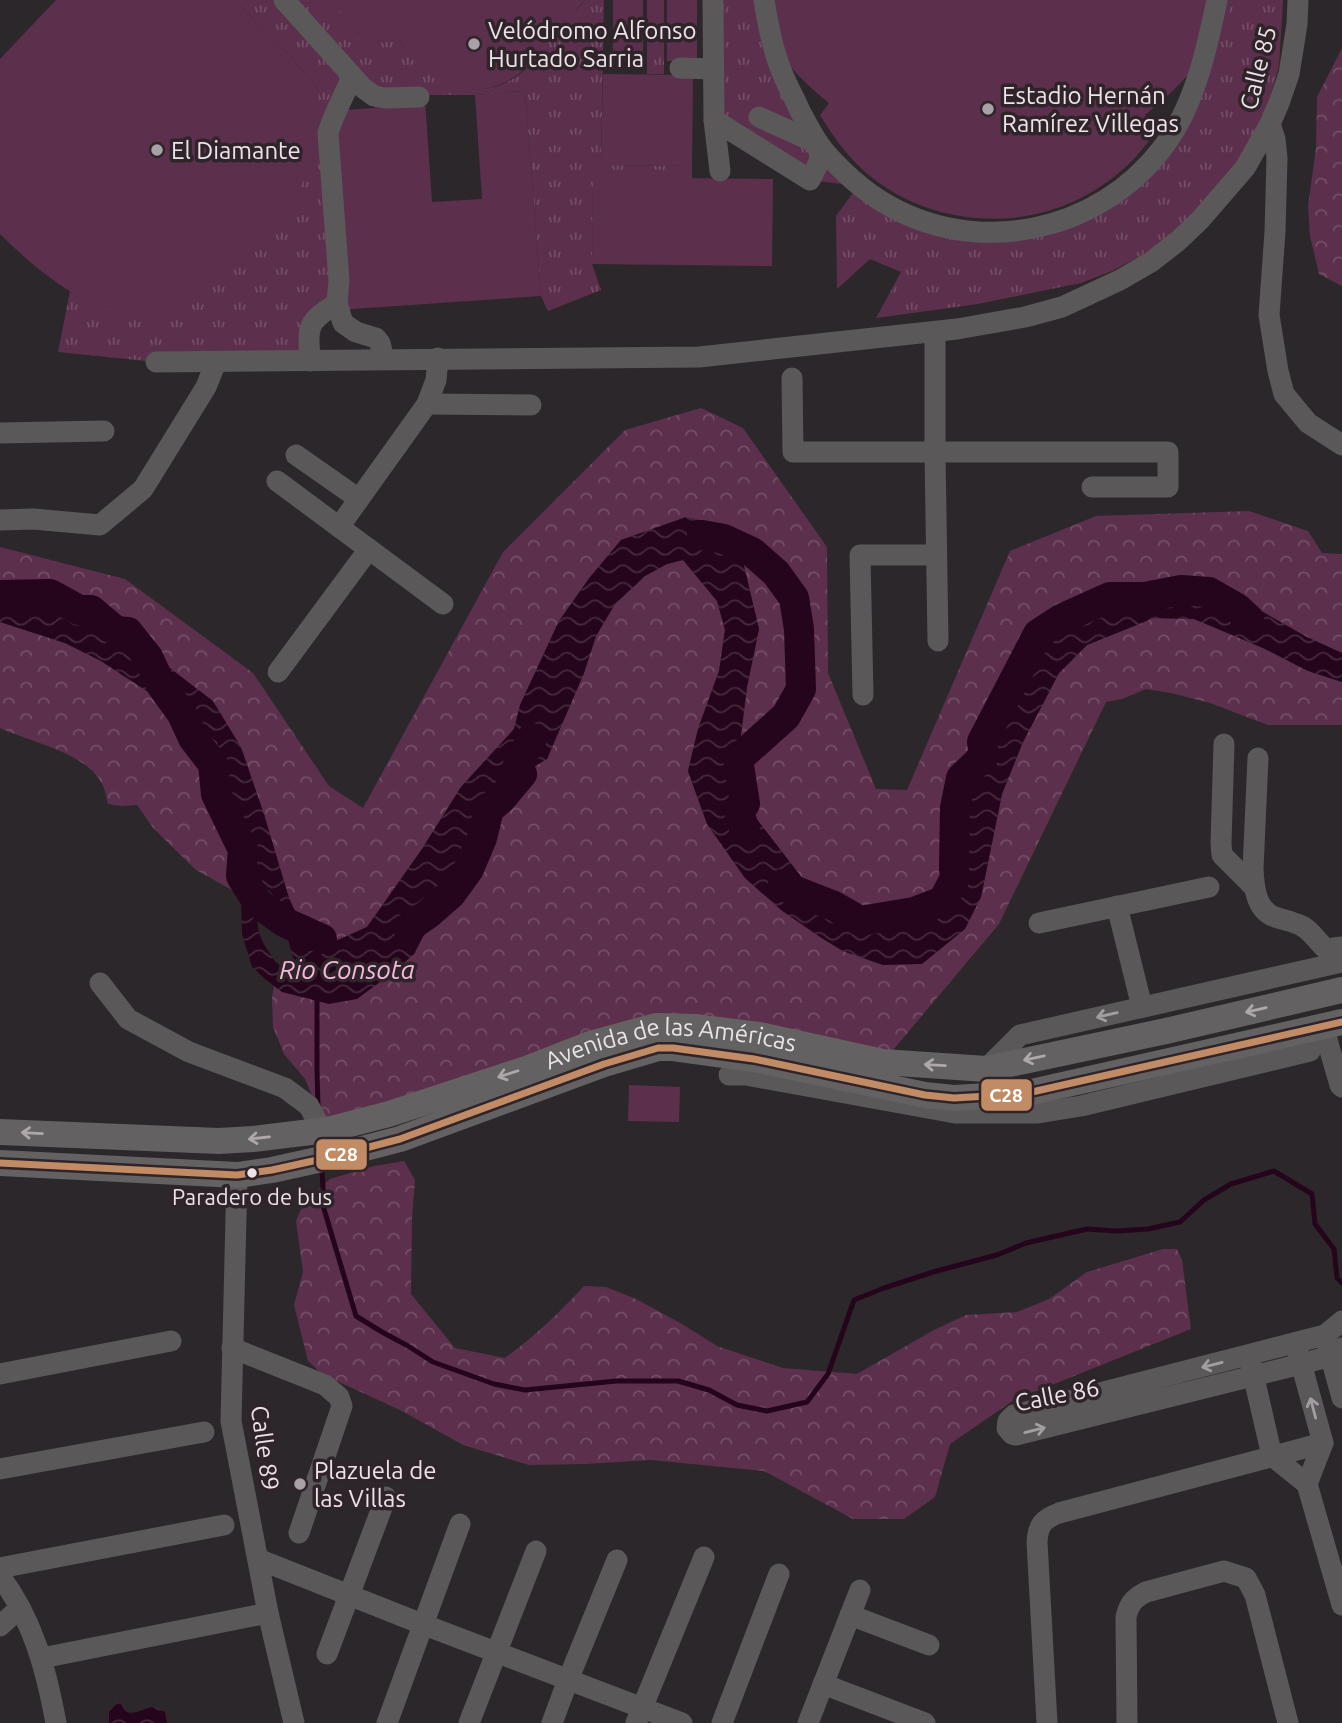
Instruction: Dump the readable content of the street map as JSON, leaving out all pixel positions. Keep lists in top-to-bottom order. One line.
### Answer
{"streets":{"main road":["Avenida de las Américas"],"street":["Calle 85","Calle 86","Calle 89"]},"crossings":[["Avenida de las Américas","Calle 89"]],"water":["Rio Consota"],"places":["Velódromo Alfonso Hurtado Sarria","Estadio Hernán Ramírez Villegas","El Diamante","Paradero de bus","Plazuela de las Villas"],"lines":["transit line C28"]}
